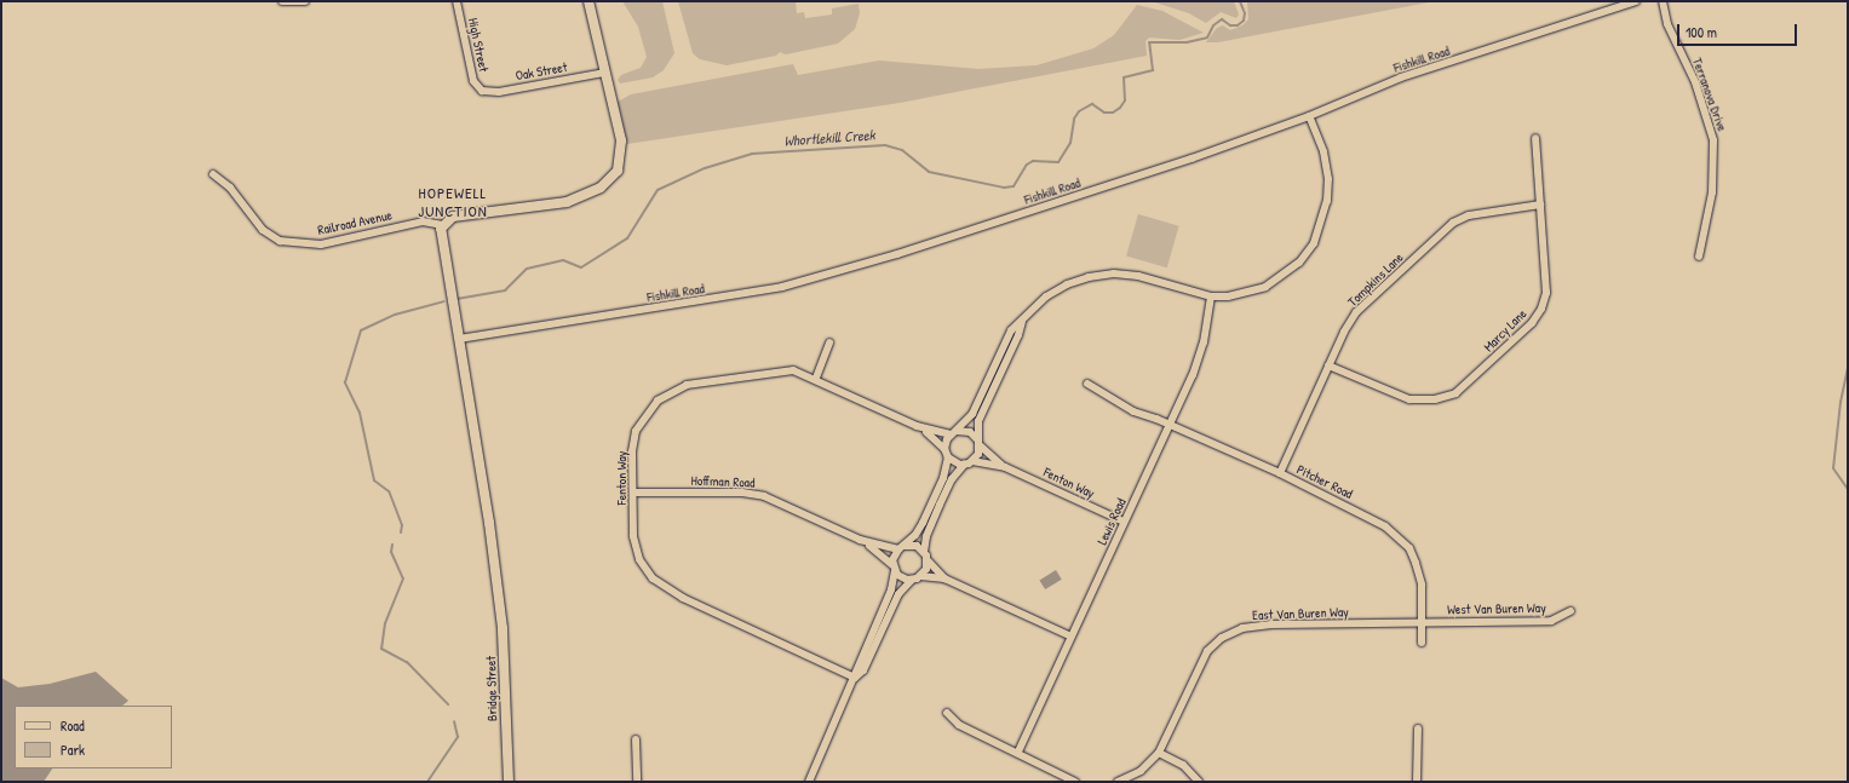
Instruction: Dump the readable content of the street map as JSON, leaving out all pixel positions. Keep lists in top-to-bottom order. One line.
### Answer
{"streets":{"main road":["Bridge Street"],"street":["High Street","Fishkill Road","Oak Street","Terranova Drive","Railroad Avenue","Tompkins Lane","Marcy Lane","Fenton Way","Hoffman Road","Pitcher Road","Lewis Road","West Van Buren Way","East Van Buren Way"]},"crossings":[["High Street","Oak Street"],["Fishkill Road","Bridge Street"],["Railroad Avenue","Bridge Street"],["Tompkins Lane","Marcy Lane"],["Tompkins Lane","Pitcher Road"],["Fenton Way","Hoffman Road"],["Fenton Way","Lewis Road"],["Pitcher Road","Lewis Road"],["Pitcher Road","West Van Buren Way"],["Pitcher Road","East Van Buren Way"],["West Van Buren Way","East Van Buren Way"]],"districts":["HOPEWELL JUNCTION"],"water":["Whortlekill Creek"],"legend":["Road","Park"],"scale_bar":"100 m"}
